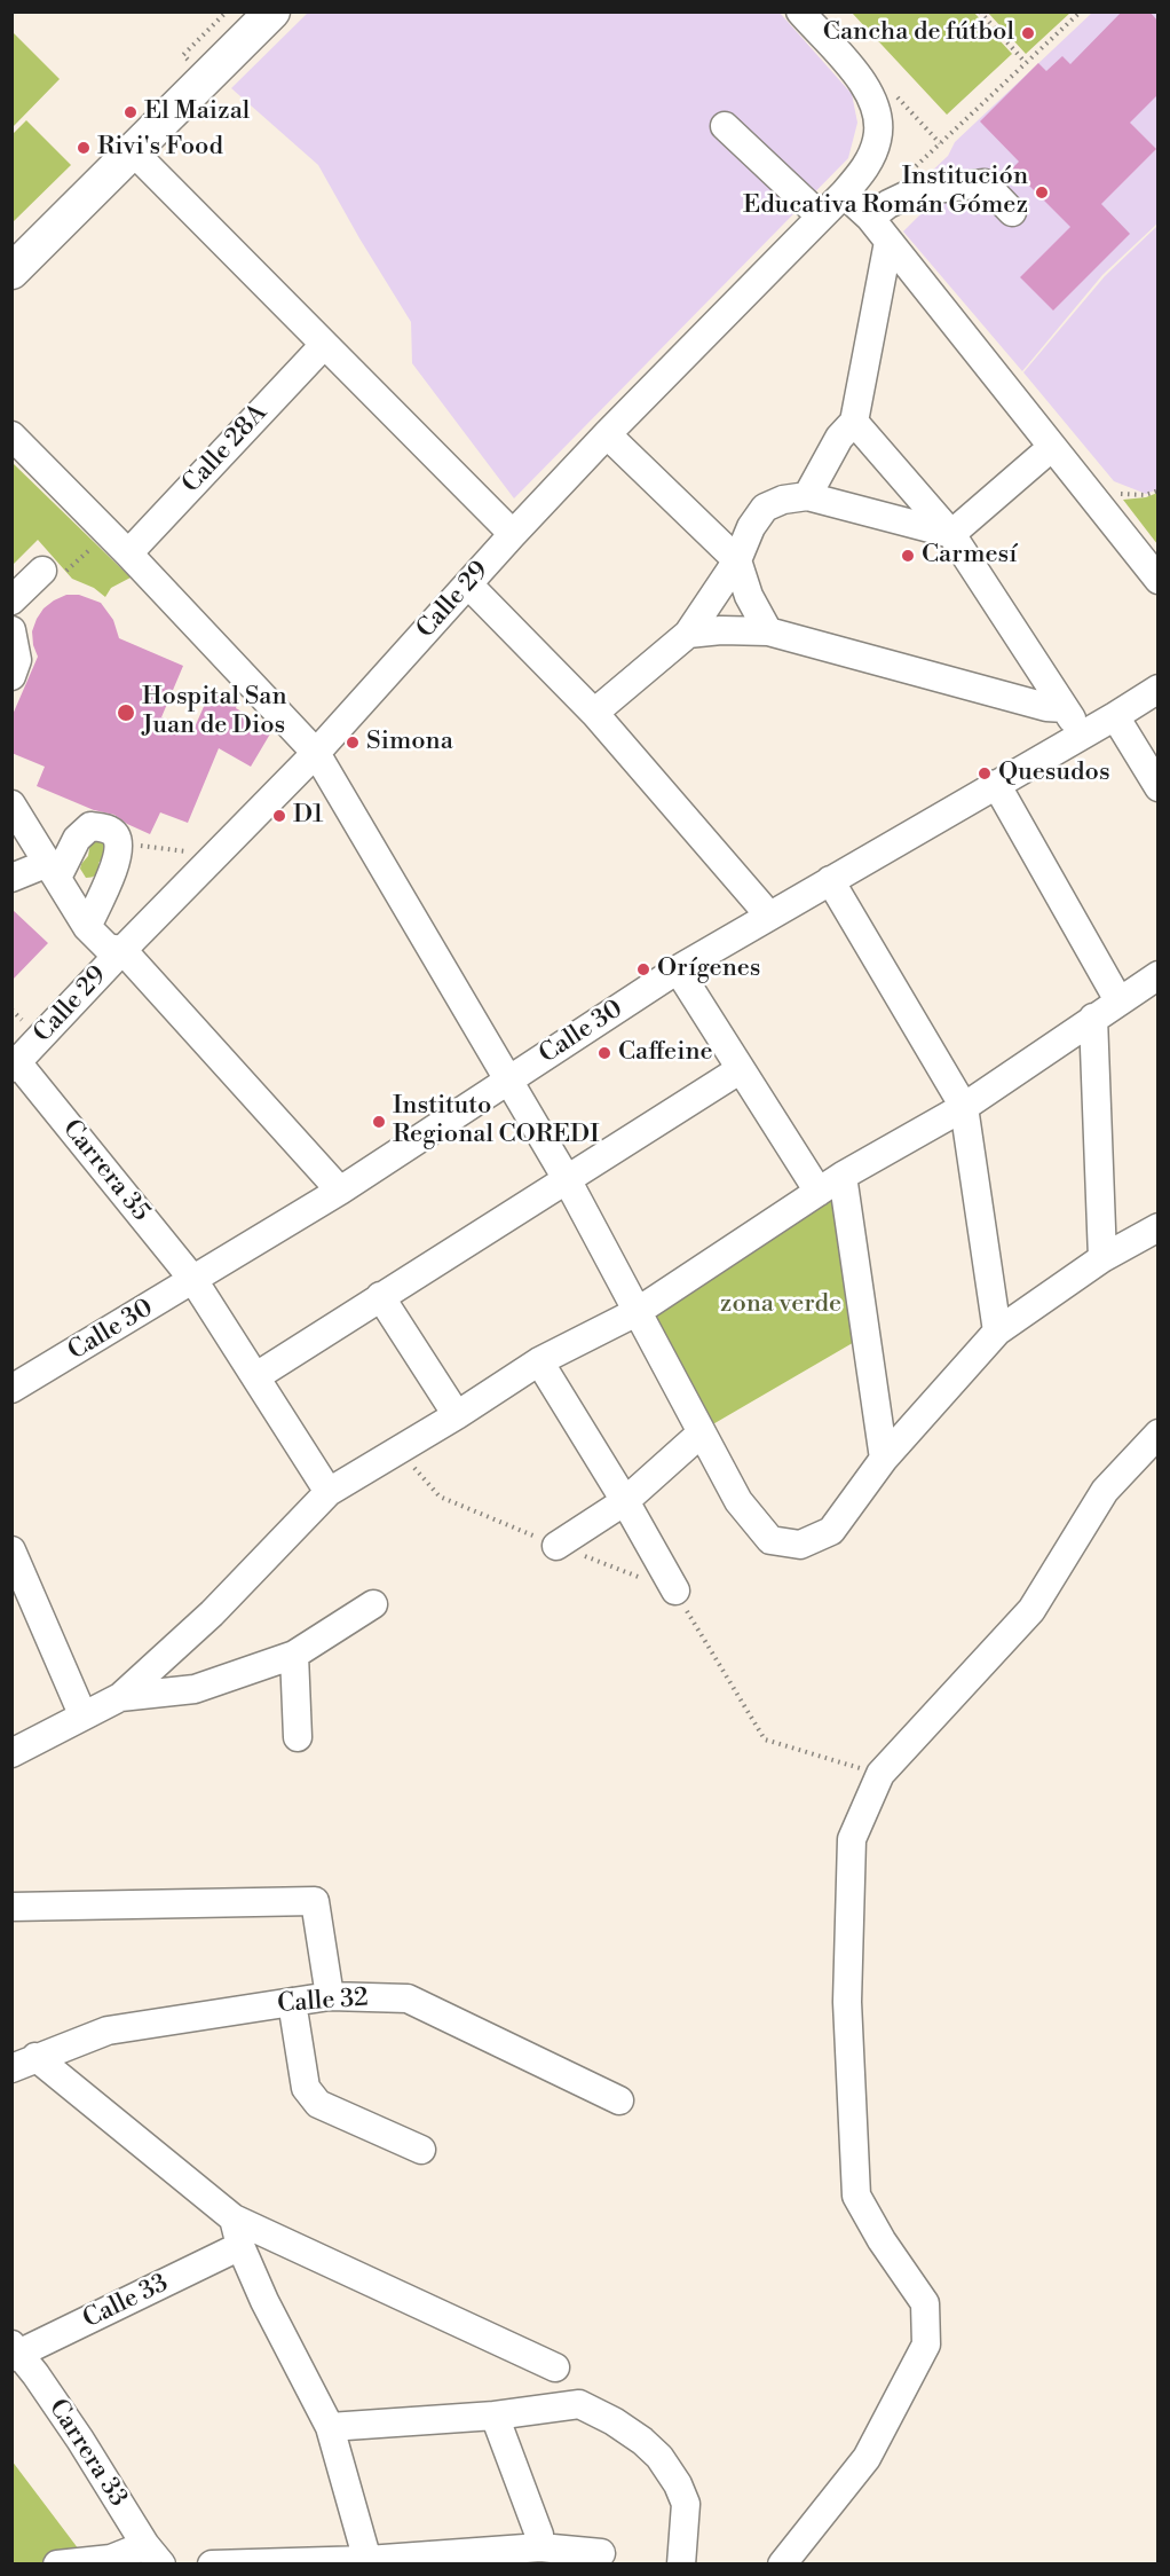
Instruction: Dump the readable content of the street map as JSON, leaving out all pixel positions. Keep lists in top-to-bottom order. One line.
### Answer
{"streets":{"street":["Calle 28A","Calle 29","Calle 30","Carrera 35","Calle 32","Calle 33","Carrera 33"]},"crossings":[["Calle 29","Carrera 35"],["Calle 30","Carrera 35"],["Calle 33","Carrera 33"]],"parks":["zona verde"],"places":["Cancha de fútbol","El Maizal","Rivi's Food","Institución Educativa Román Gómez","Carmesí","Hospital San Juan de Dios","Simona","Quesudos","D1","Orígenes","Caffeine","Instituto Regional COREDI"]}
